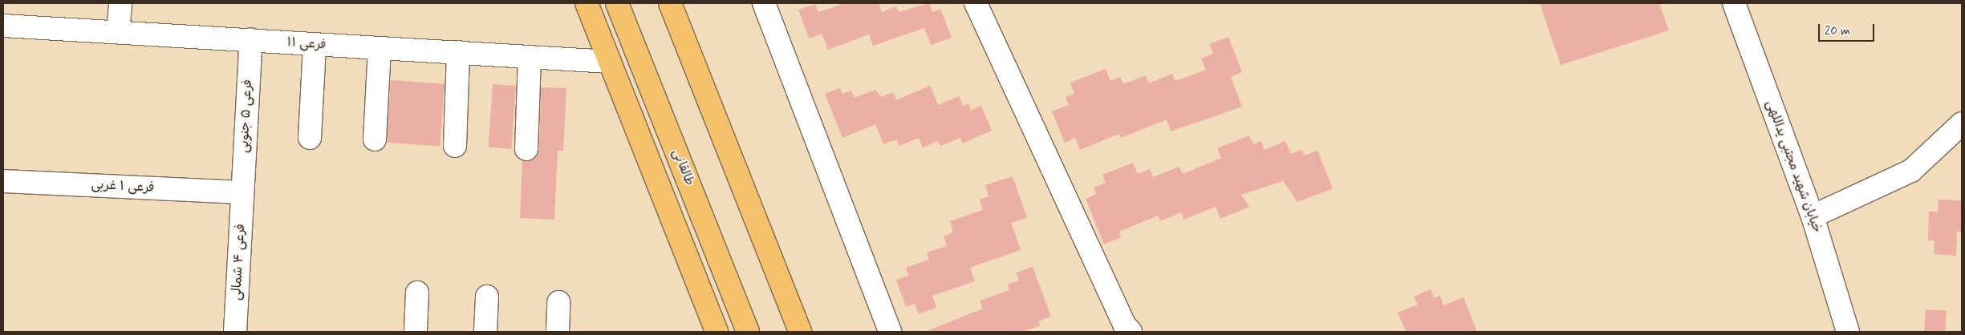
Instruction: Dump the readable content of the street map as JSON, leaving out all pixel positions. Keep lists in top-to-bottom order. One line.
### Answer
{"streets":{"main road":["طالقانی"],"street":["فرعی ۱۱","فرعی ۵ جنوبی","خیابان شهید مجتبی یداللهی","فرعی ۱ غربی","فرعی ۴ شمالی"]},"crossings":[["فرعی ۱۱","فرعی ۵ جنوبی"],["فرعی ۵ جنوبی","فرعی ۱ غربی"],["فرعی ۵ جنوبی","فرعی ۴ شمالی"],["فرعی ۱ غربی","فرعی ۴ شمالی"]],"scale_bar":"20 m"}
